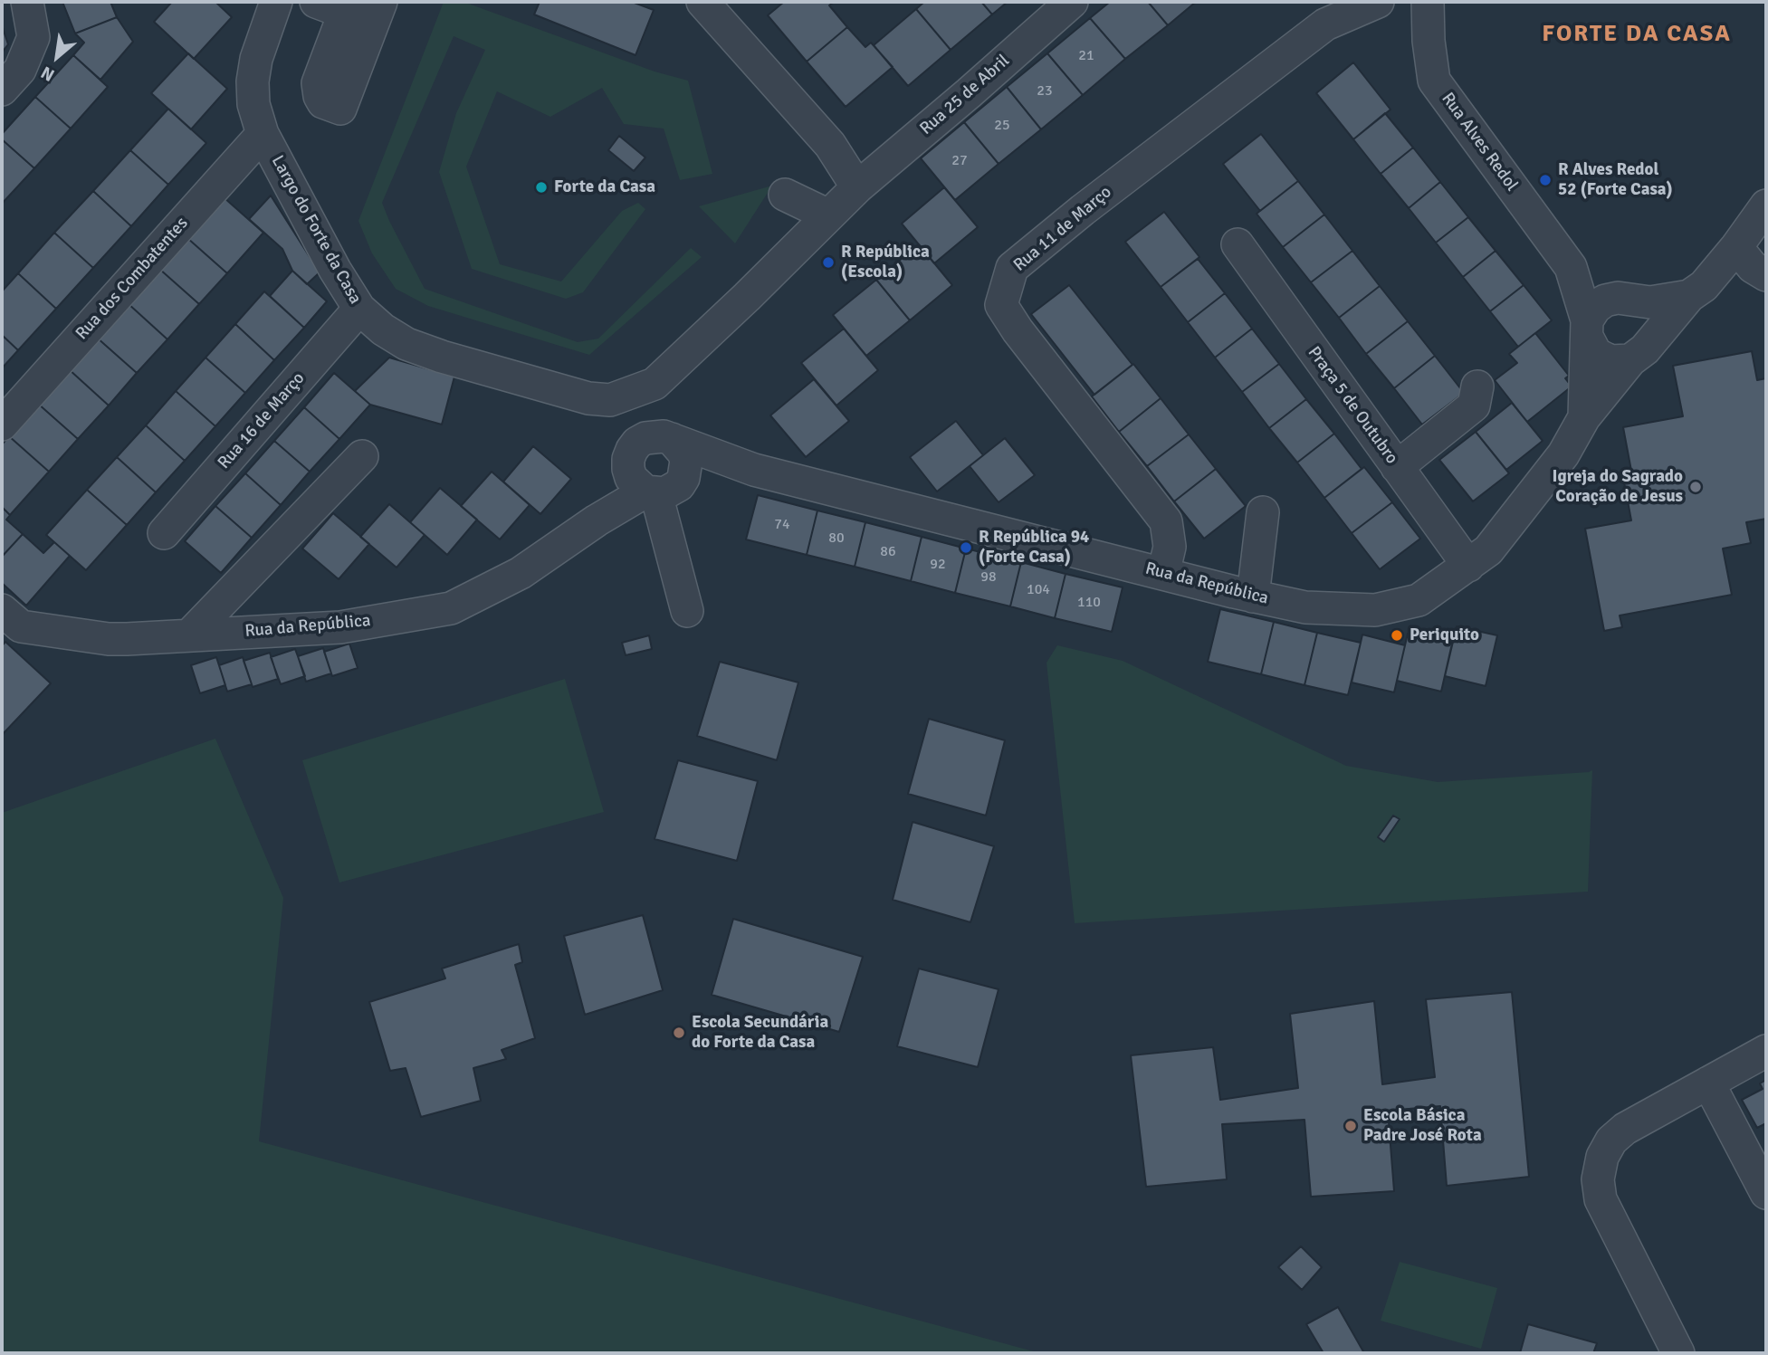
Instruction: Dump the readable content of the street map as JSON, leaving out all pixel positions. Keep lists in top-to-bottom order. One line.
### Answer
{"streets":{"street":["Rua 25 de Abril","Rua Alves Redol","Rua 11 de Março","Largo do Forte da Casa","Rua dos Combatentes","Praça 5 de Outubro","Rua 16 de Março","Rua da República"]},"crossings":[["Rua 25 de Abril","Largo do Forte da Casa"],["Rua Alves Redol","Rua da República"],["Rua 11 de Março","Rua da República"],["Largo do Forte da Casa","Rua dos Combatentes"],["Largo do Forte da Casa","Rua 16 de Março"],["Praça 5 de Outubro","Rua da República"]],"districts":["FORTE DA CASA"],"places":["R Alves Redol 52 (Forte Casa)","Forte da Casa","R República (Escola)","Igreja do Sagrado Coração de Jesus","R República 94 (Forte Casa)","Periquito","Escola Secundária do Forte da Casa","Escola Básica Padre José Rota"],"house_numbers":["21","23","25","27","74","80","86","92","98","104","110"],"north":"bottom left"}
